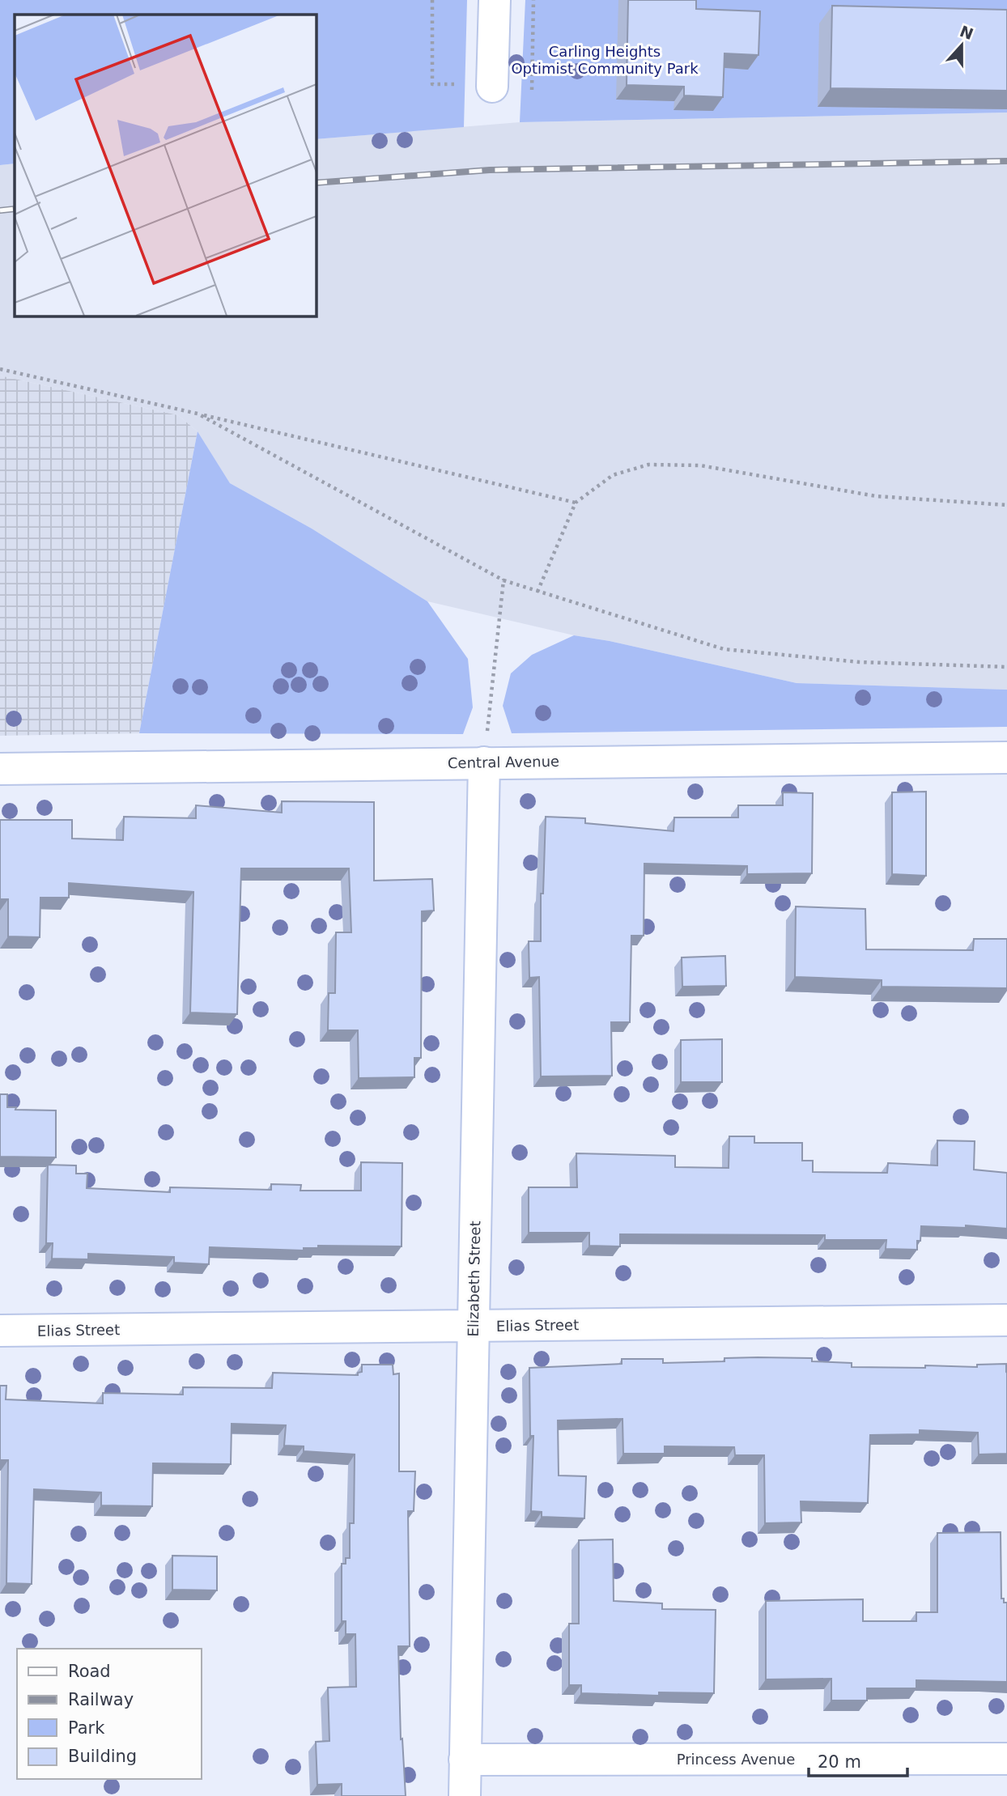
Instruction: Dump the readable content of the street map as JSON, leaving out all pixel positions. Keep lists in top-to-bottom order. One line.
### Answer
{"streets":{"street":["Central Avenue","Elizabeth Street","Elias Street","Princess Avenue"]},"crossings":[["Central Avenue","Elizabeth Street"],["Elizabeth Street","Elias Street"],["Elizabeth Street","Princess Avenue"]],"parks":["Carling Heights Optimist Community Park"],"legend":["Road","Railway","Park","Building"],"scale_bar":"20 m","north":"top"}
